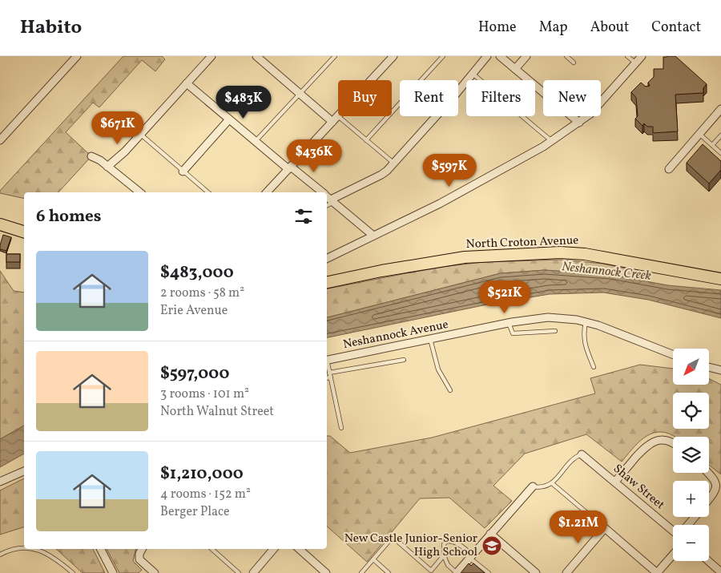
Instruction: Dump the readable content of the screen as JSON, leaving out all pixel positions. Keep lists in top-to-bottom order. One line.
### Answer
{"streets":{"main road":["North Croton Avenue"],"street":["Neshannock Avenue","Shaw Street"]},"water":["Neshannock Creek"],"places":{"school or university":["New Castle Junior-Senior High School"]},"north":"bottom left","page":{"header":"Habito","nav":["Home","Map","About","Contact"],"chip":["Buy","Rent","Filters","New"],"price":["$483K","$671K","$436K","$597K","$521K","$1.21M"],"heading":"6 homes","list":[{"name":"$483,000","note":"2 rooms · 58 m² · Erie Avenue"},{"name":"$597,000","note":"3 rooms · 101 m² · North Walnut Street"},{"name":"$1,210,000","note":"4 rooms · 152 m² · Berger Place"}],"map_buttons":["+","−"]}}
